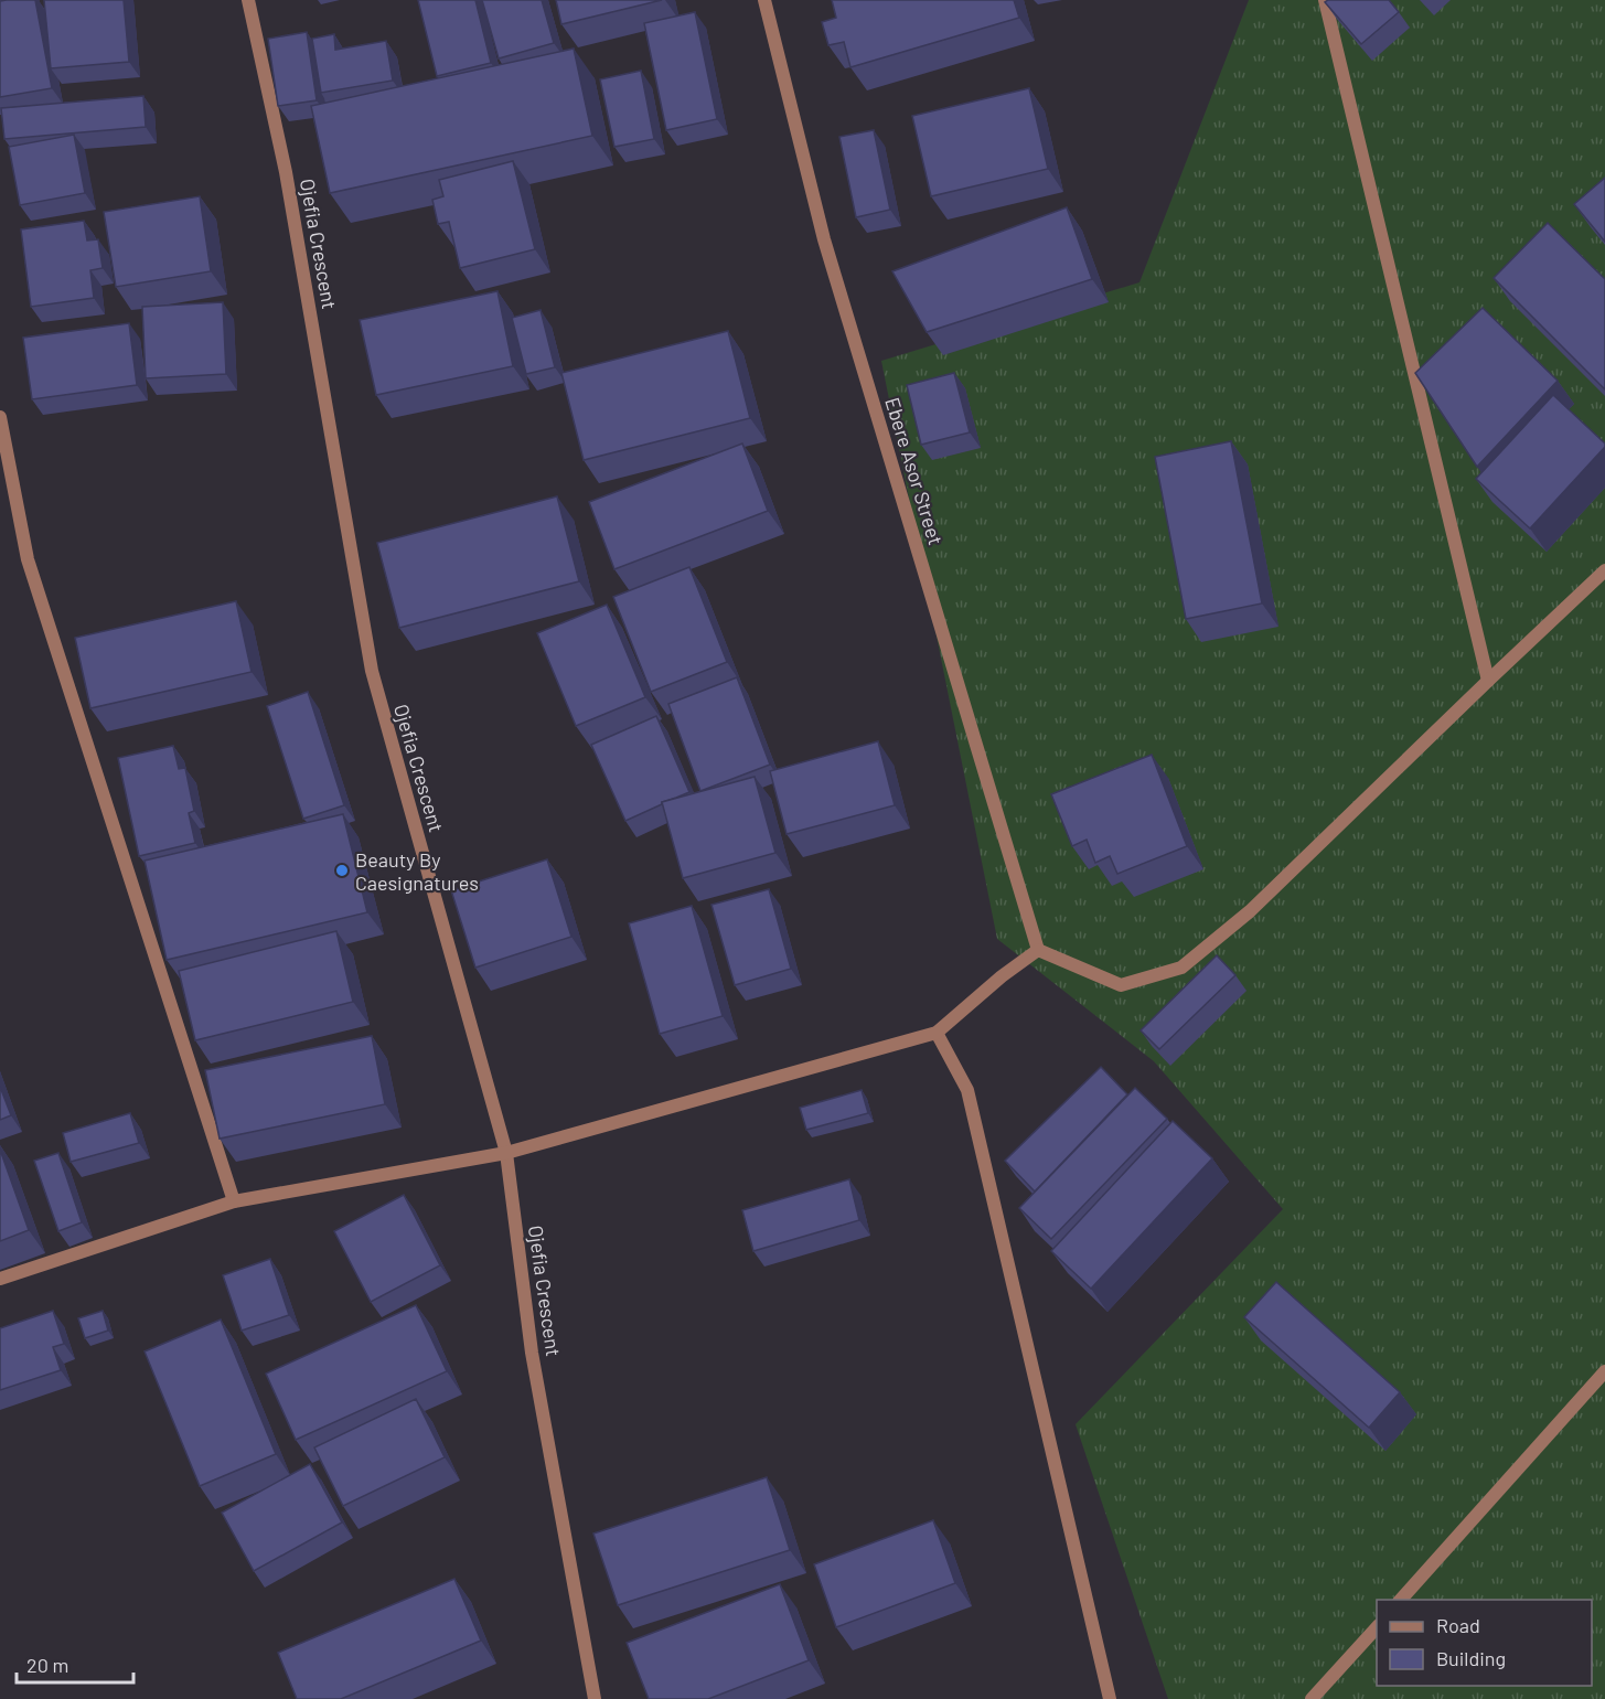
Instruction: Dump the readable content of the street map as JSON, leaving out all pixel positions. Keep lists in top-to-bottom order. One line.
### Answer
{"streets":{"street":["Ojefia Crescent","Ebere Asor Street"]},"places":["Beauty By Caesignatures"],"legend":["Road","Building"],"scale_bar":"20 m"}
